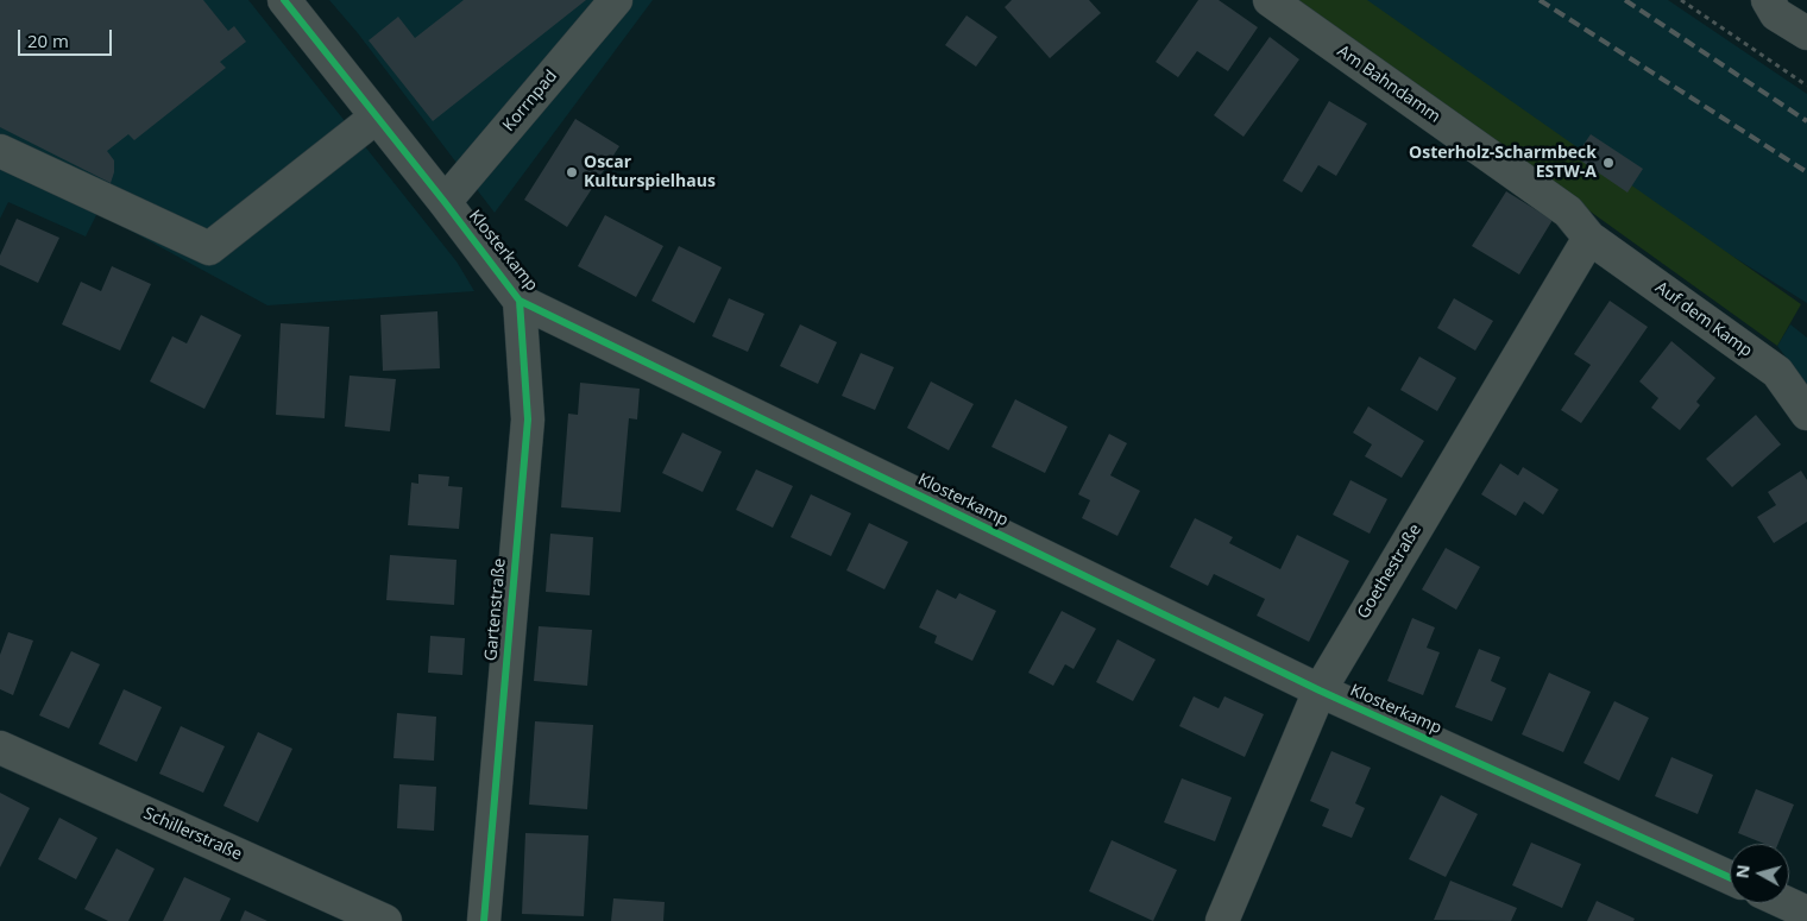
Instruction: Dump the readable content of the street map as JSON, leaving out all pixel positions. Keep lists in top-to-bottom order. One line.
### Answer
{"streets":{"street":["Am Bahndamm","Korrnpad","Klosterkamp","Auf dem Kamp","Goethestraße","Gartenstraße","Schillerstraße"]},"crossings":[["Am Bahndamm","Auf dem Kamp"],["Am Bahndamm","Goethestraße"],["Korrnpad","Klosterkamp"],["Klosterkamp","Goethestraße"],["Klosterkamp","Gartenstraße"],["Auf dem Kamp","Goethestraße"]],"places":["Osterholz-Scharmbeck ESTW-A","Oscar Kulturspielhaus"],"scale_bar":"20 m","north":"left"}
